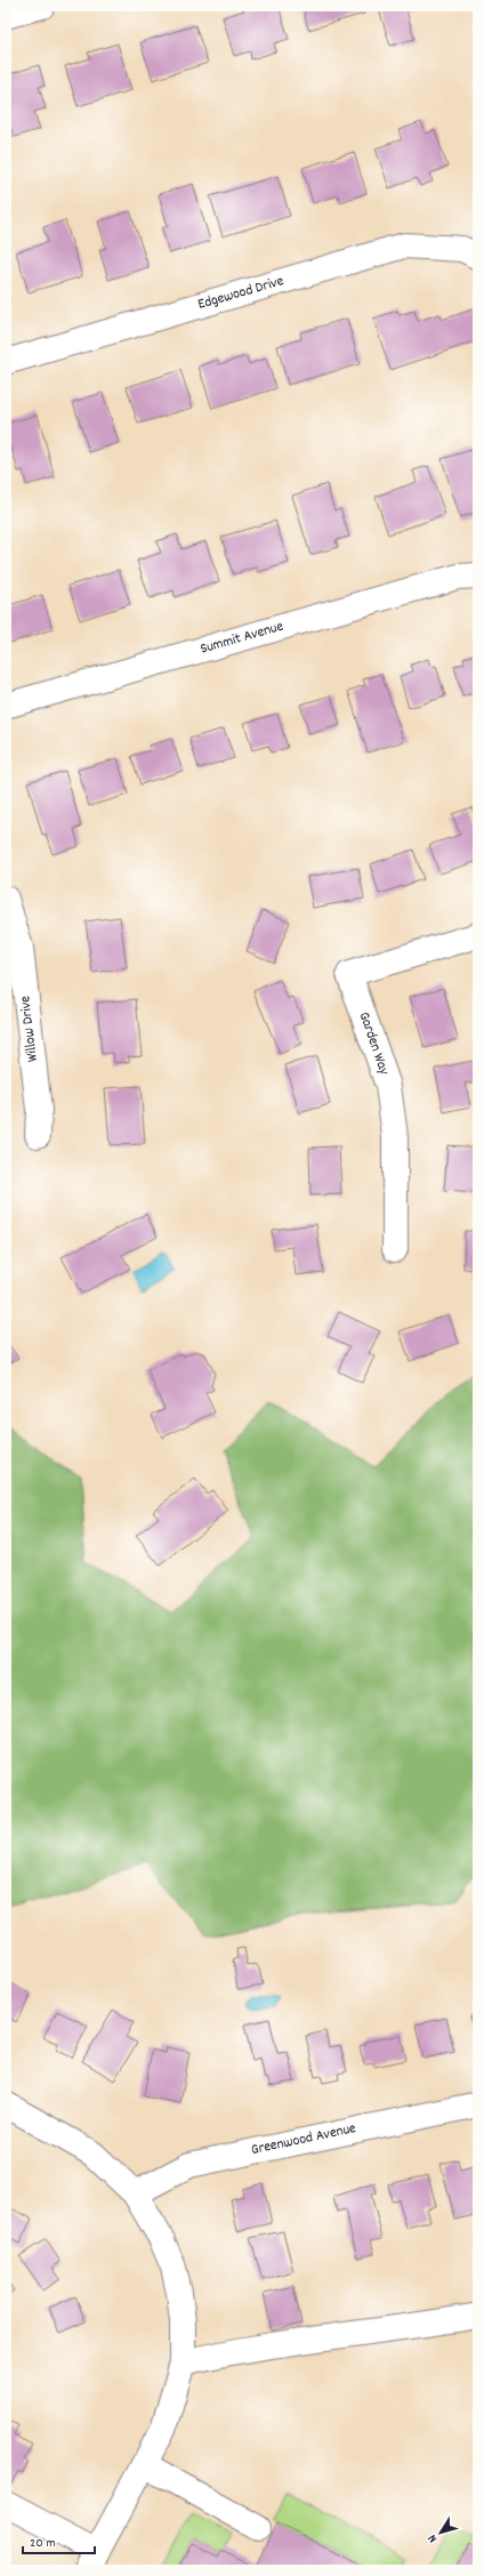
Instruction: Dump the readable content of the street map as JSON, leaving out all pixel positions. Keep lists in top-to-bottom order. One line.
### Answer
{"streets":{"street":["Edgewood Drive","Summit Avenue","Willow Drive","Garden Way","Greenwood Avenue"]},"scale_bar":"20 m","north":"bottom left"}
